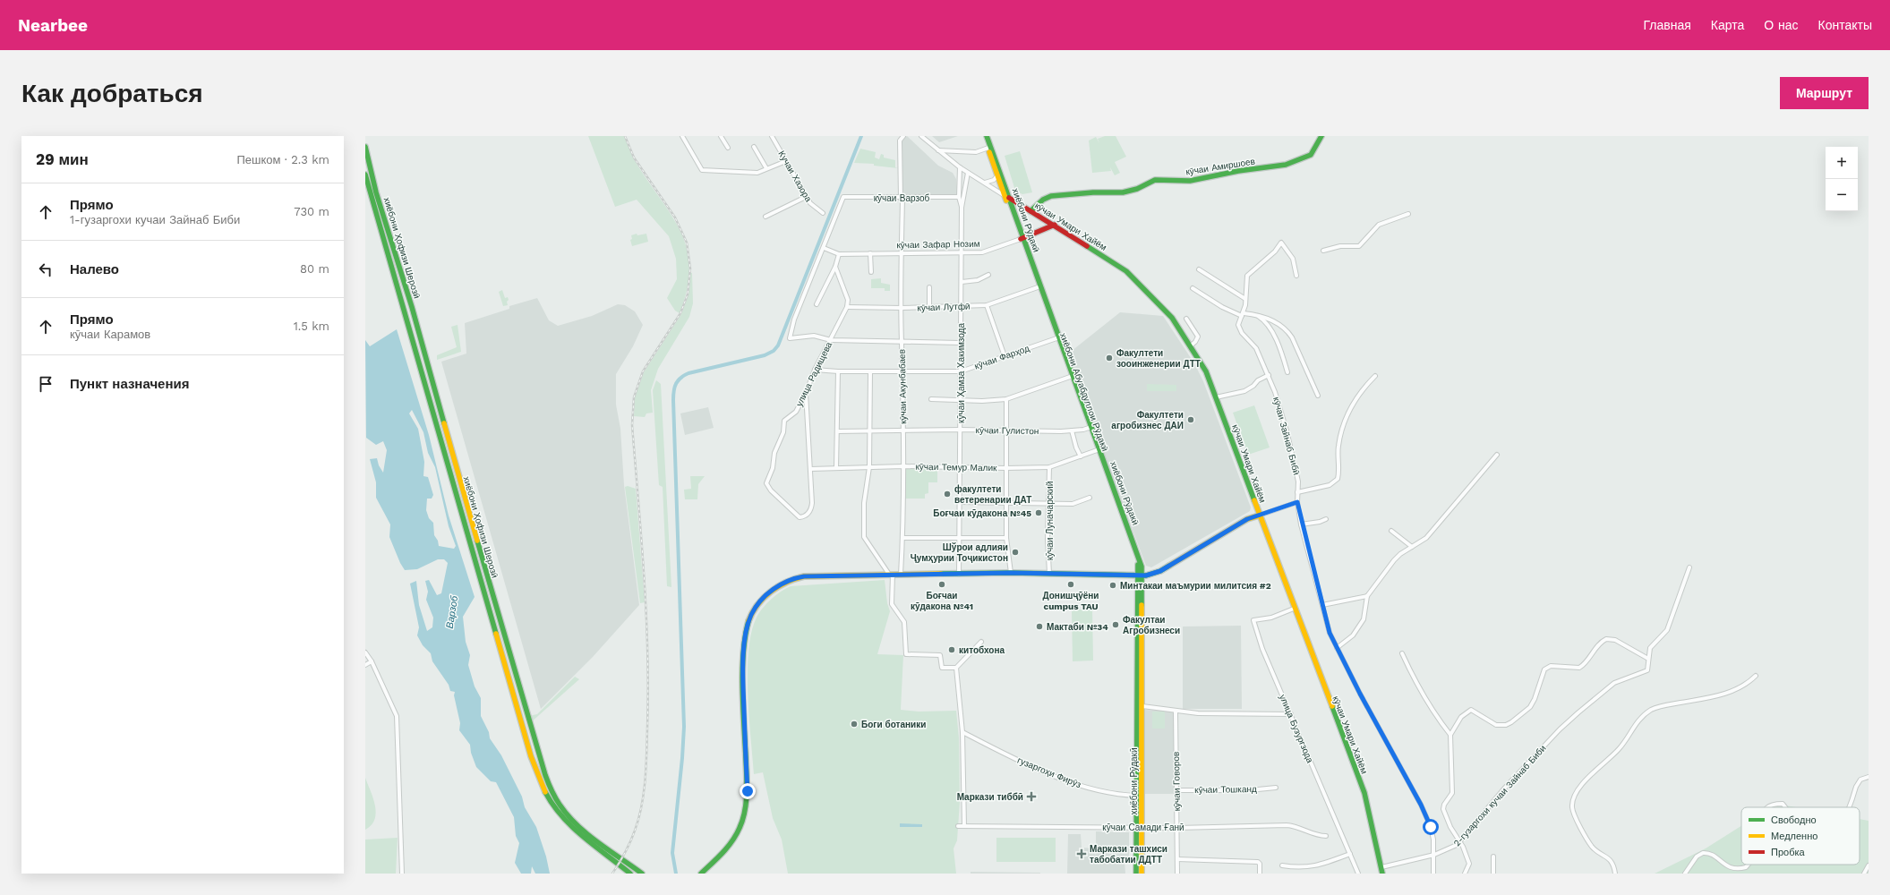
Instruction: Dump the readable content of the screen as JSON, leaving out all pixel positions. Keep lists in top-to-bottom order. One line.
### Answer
{"streets":{"main road":["кӯчаи Амиршоев","хиёбони Рӯдакӣ","кӯчаи Умари Хайём","кӯчаи Зафар Нозим","хиёбони Ҳофизи Шерозӣ","хиёбони Абуабдуллои Рӯдакӣ"],"street":["Кучаи Хазора","кӯчаи Варзоб","кӯчаи Лутфӣ","кӯчаи Фарҳод","кӯчаи Ҳамза Хакимзода","улица Радищева","кӯчаи Акунбабаев","кӯчаи Гулистон","кӯчаи Зайнаб Бибӣ","кӯчаи Темур Малик","кӯчаи Луначарский","улица Бузургзода","гузаргоҳи Фирӯз","кӯчаи Говоров","кӯчаи Тошканд","2-гузаргохи кучаи Зайнаб Биби","кӯчаи Самади Ғанӣ"]},"crossings":[["кӯчаи Амиршоев","кӯчаи Умари Хайём"],["кӯчаи Варзоб","кӯчаи Акунбабаев"],["хиёбони Рӯдакӣ","кӯчаи Умари Хайём"],["хиёбони Рӯдакӣ","кӯчаи Зафар Нозим"],["хиёбони Рӯдакӣ","хиёбони Абуабдуллои Рӯдакӣ"],["хиёбони Рӯдакӣ","гузаргоҳи Фирӯз"],["хиёбони Рӯдакӣ","кӯчаи Самади Ғанӣ"],["кӯчаи Умари Хайём","кӯчаи Зафар Нозим"],["кӯчаи Умари Хайём","хиёбони Абуабдуллои Рӯдакӣ"],["кӯчаи Умари Хайём","улица Бузургзода"],["кӯчаи Умари Хайём","2-гузаргохи кучаи Зайнаб Биби"],["кӯчаи Зафар Нозим","кӯчаи Ҳамза Хакимзода"],["кӯчаи Зафар Нозим","кӯчаи Акунбабаев"],["кӯчаи Зафар Нозим","хиёбони Абуабдуллои Рӯдакӣ"],["кӯчаи Лутфӣ","кӯчаи Ҳамза Хакимзода"],["кӯчаи Лутфӣ","улица Радищева"],["кӯчаи Лутфӣ","кӯчаи Акунбабаев"],["кӯчаи Лутфӣ","хиёбони Абуабдуллои Рӯдакӣ"],["кӯчаи Фарҳод","кӯчаи Ҳамза Хакимзода"],["кӯчаи Фарҳод","улица Радищева"],["кӯчаи Фарҳод","кӯчаи Акунбабаев"],["кӯчаи Фарҳод","хиёбони Абуабдуллои Рӯдакӣ"],["кӯчаи Ҳамза Хакимзода","кӯчаи Гулистон"],["кӯчаи Ҳамза Хакимзода","кӯчаи Темур Малик"],["улица Радищева","кӯчаи Темур Малик"],["кӯчаи Акунбабаев","кӯчаи Гулистон"],["кӯчаи Акунбабаев","кӯчаи Темур Малик"],["хиёбони Абуабдуллои Рӯдакӣ","кӯчаи Гулистон"],["хиёбони Абуабдуллои Рӯдакӣ","кӯчаи Темур Малик"],["хиёбони Абуабдуллои Рӯдакӣ","гузаргоҳи Фирӯз"],["хиёбони Абуабдуллои Рӯдакӣ","кӯчаи Самади Ғанӣ"],["кӯчаи Зайнаб Бибӣ","2-гузаргохи кучаи Зайнаб Биби"],["кӯчаи Темур Малик","кӯчаи Луначарский"],["кӯчаи Говоров","кӯчаи Тошканд"],["кӯчаи Говоров","кӯчаи Самади Ғанӣ"]],"water":["Варзоб"],"places":{"other":["Факултети зооинженерии ДТТ","Факултети агробизнес ДАИ","факултети ветеренарии ДАТ","Боғчаи кӯдакона №45","Шўрои адлияи Ҷумҳурии Тоҷикистон","Боғчаи кӯдакона №41","Донишҷӯёни cumpus TAU","Минтакаи маъмурии милитсия #2","Факултаи Агробизнеси","Мактаби №34","китобхона","Боги ботаники"],"health":["Маркази тиббӣ","Маркази ташхиси табобатии ДДТТ"]},"legend":["Свободно","Медленно","Пробка"],"page":{"header":"Nearbee","nav":["Главная","Карта","О нас","Контакты"],"buttons":"Маршрут","title":"Как добраться","heading":["29 мин","Пешком · 2.3 km"],"map_buttons":["+","−"],"list":[["Прямо","1-гузаргохи кучаи Зайнаб Биби","730 m"],["Налево","80 m"],["Прямо","кӯчаи Карамов","1.5 km"],"Пункт назначения"]}}
